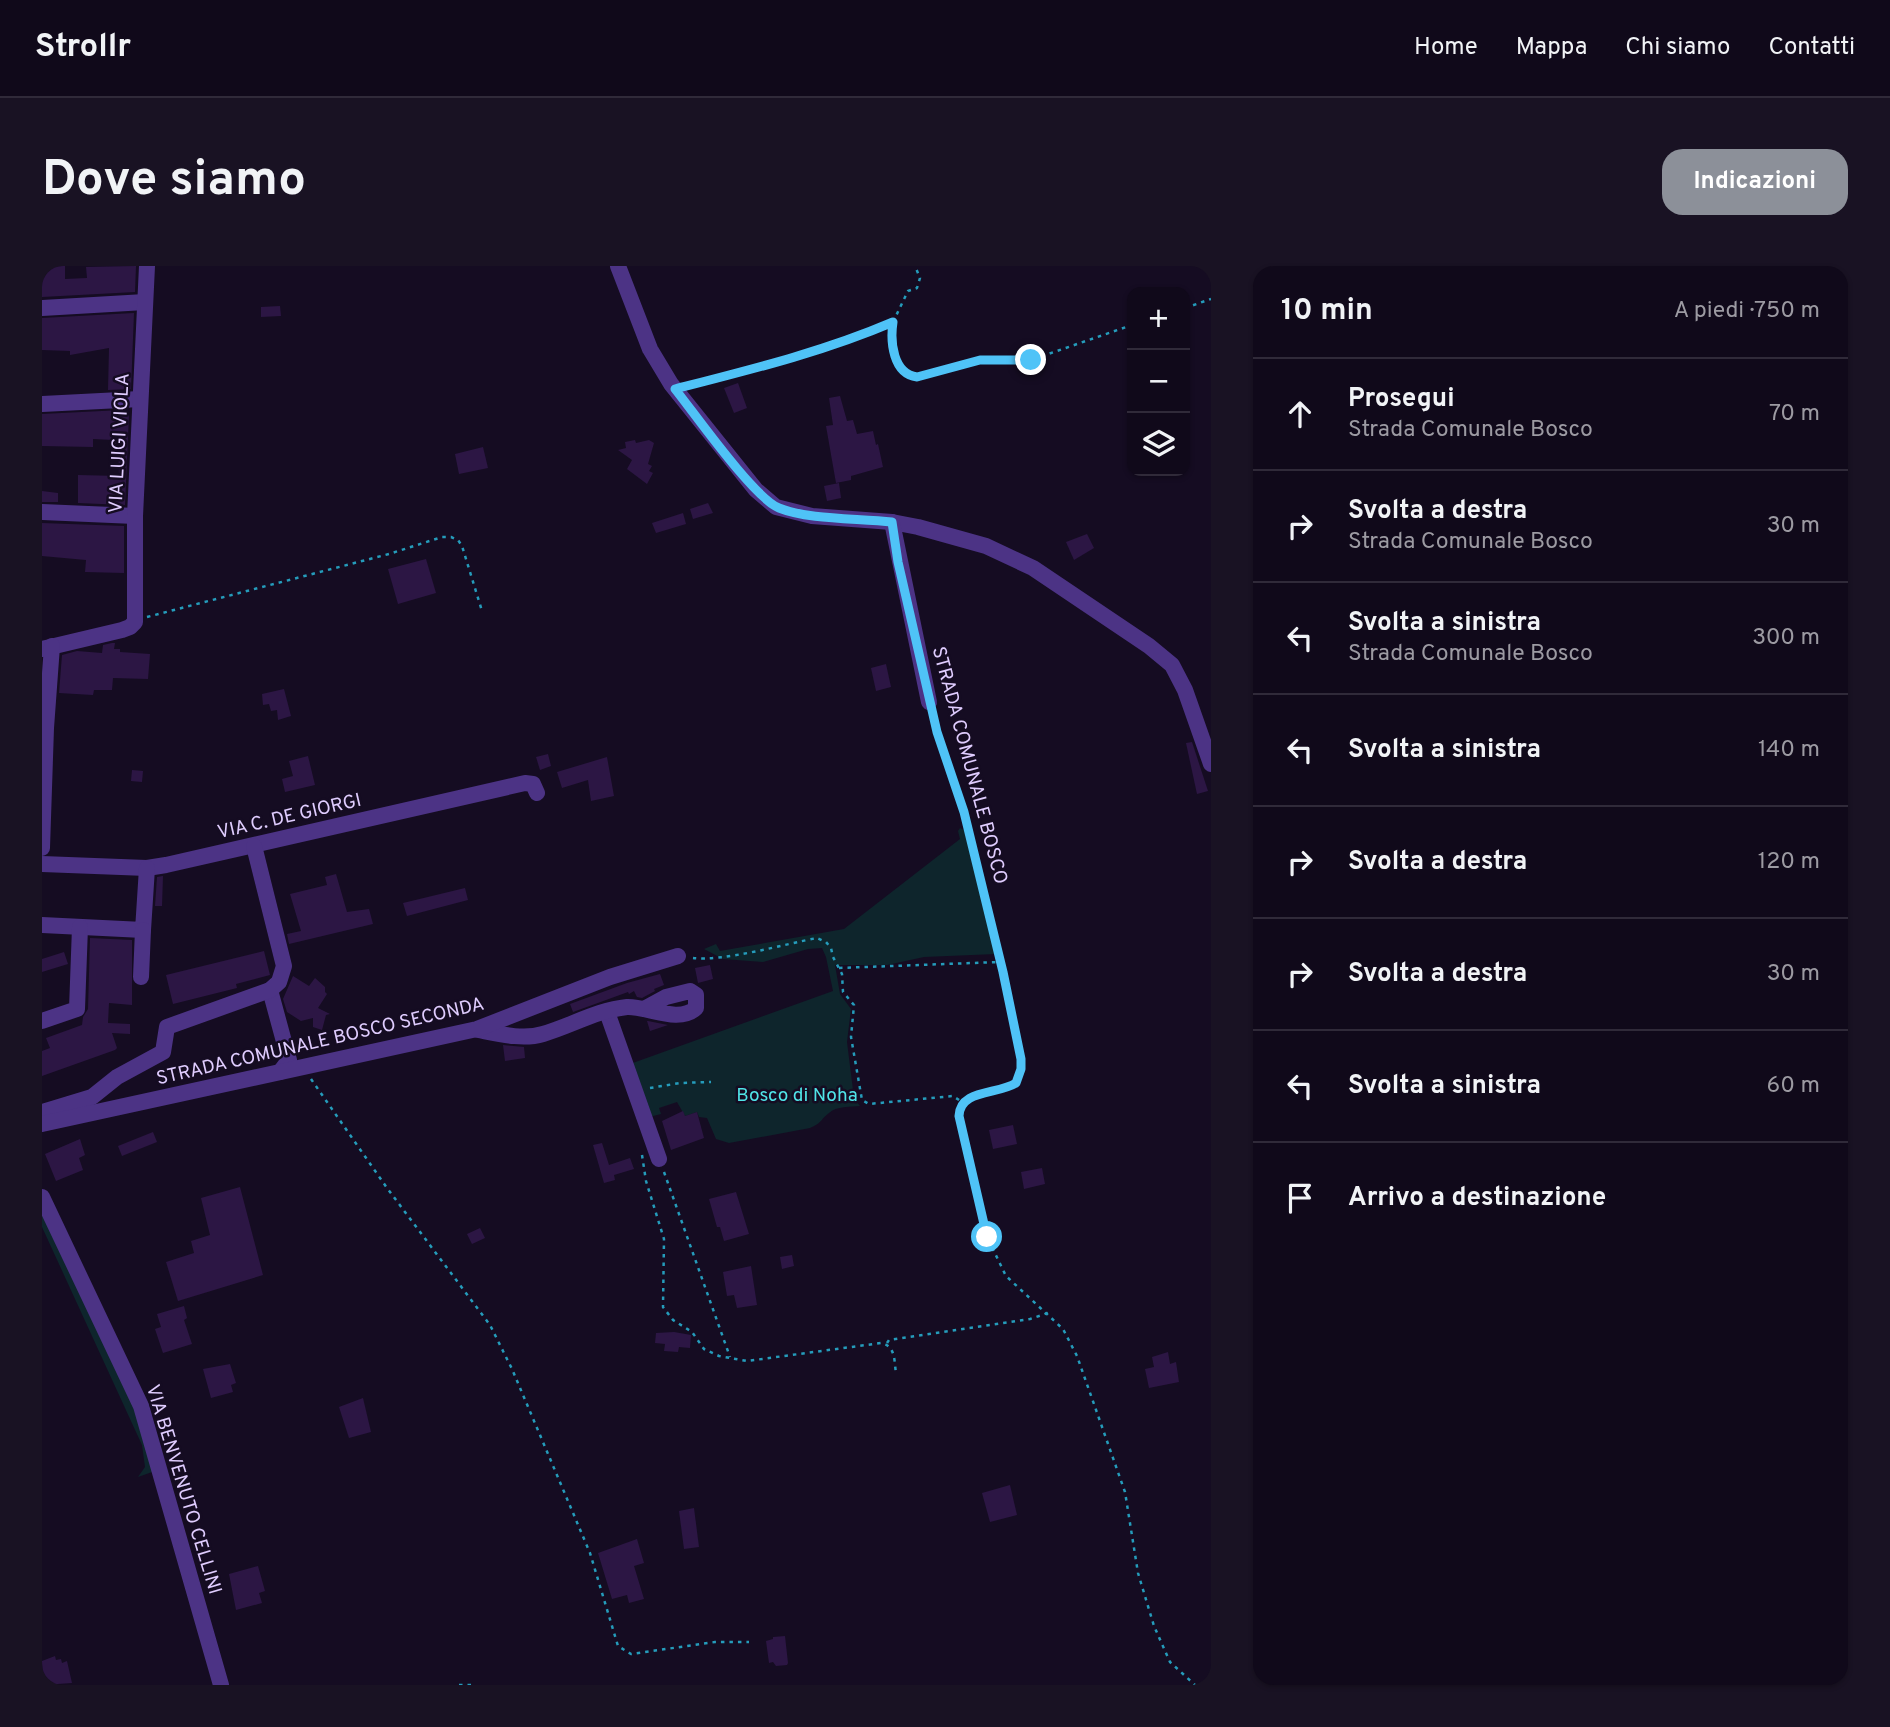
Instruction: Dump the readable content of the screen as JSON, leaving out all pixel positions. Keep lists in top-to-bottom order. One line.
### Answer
{"streets":{"street":["VIA LUIGI VIOLA","STRADA COMUNALE BOSCO","VIA C. DE GIORGI","STRADA COMUNALE BOSCO SECONDA","VIA BENVENUTO CELLINI"]},"parks":["Bosco di Noha"],"page":{"header":"Strollr","nav":["Home","Mappa","Chi siamo","Contatti"],"buttons":"Indicazioni","title":"Dove siamo","heading":["10 min","A piedi · 750 m"],"map_buttons":["+","−"],"list":[["Prosegui","Strada Comunale Bosco","70 m"],["Svolta a destra","Strada Comunale Bosco","30 m"],["Svolta a sinistra","Strada Comunale Bosco","300 m"],["Svolta a sinistra","140 m"],["Svolta a destra","120 m"],["Svolta a destra","30 m"],["Svolta a sinistra","60 m"],"Arrivo a destinazione"]}}
